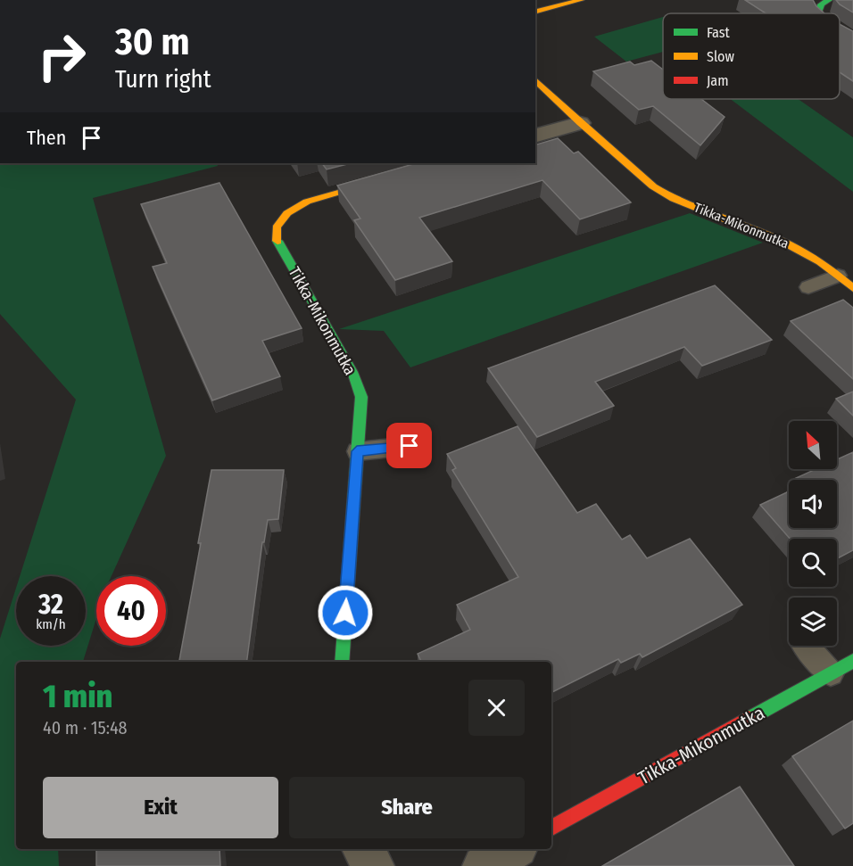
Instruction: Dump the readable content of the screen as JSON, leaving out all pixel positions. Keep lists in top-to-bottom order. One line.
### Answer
{"streets":{"street":["Tikka-Mikonmutka"]},"legend":["Fast","Slow","Jam"],"north":"top left","page":{"turn":["30 m","Turn right"],"then":"Then","speed":"32 km/h","limit":"40","heading":["1 min","40 m · 15:48"],"buttons":["Exit","Share"]}}
